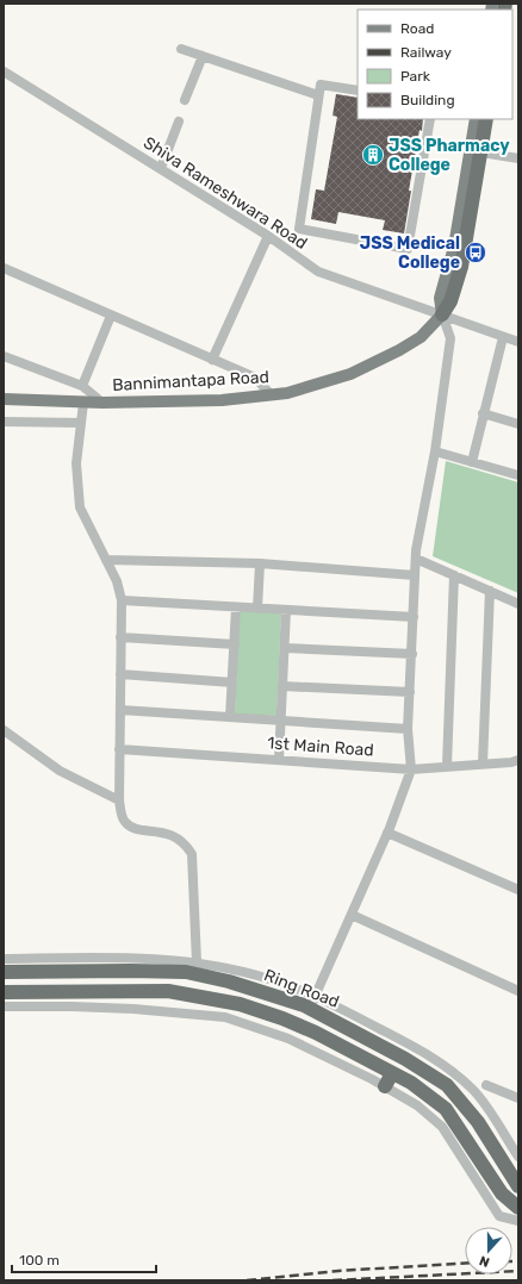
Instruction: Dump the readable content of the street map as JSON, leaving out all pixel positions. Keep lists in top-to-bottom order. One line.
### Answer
{"streets":{"highway":["Bannimantapa Road","Ring Road"],"street":["Shiva Rameshwara Road","1st Main Road"]},"crossings":[["Shiva Rameshwara Road","Bannimantapa Road"]],"places":{"building":["JSS Pharmacy College"],"bus stop":["JSS Medical College"]},"legend":["Road","Railway","Park","Building"],"scale_bar":"100 m","north":"bottom"}
